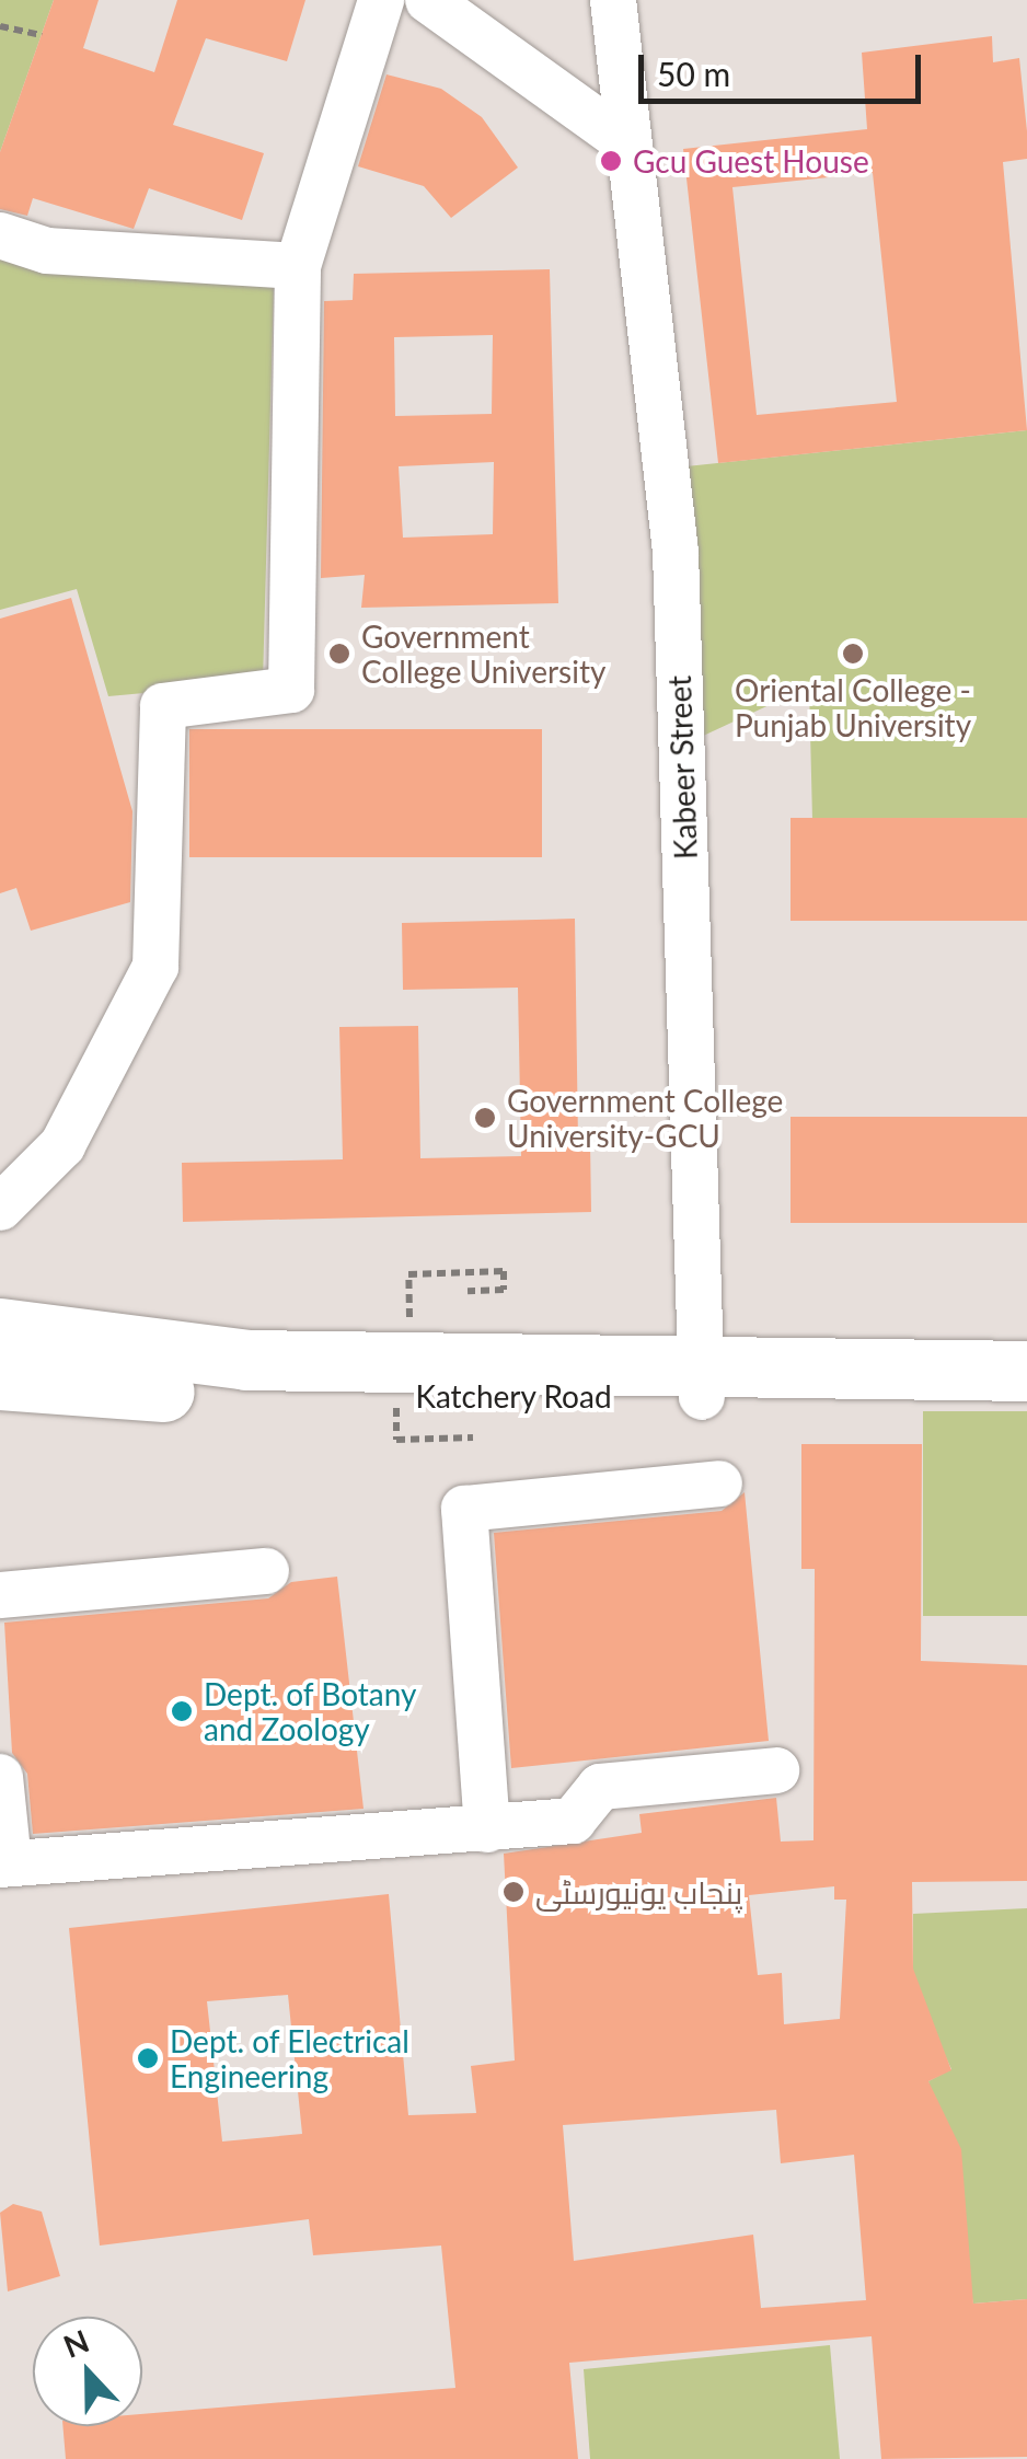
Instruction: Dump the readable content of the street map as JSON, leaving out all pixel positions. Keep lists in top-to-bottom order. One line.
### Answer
{"streets":{"main road":["Katchery Road"],"street":["Kabeer Street"]},"crossings":[["Kabeer Street","Katchery Road"]],"places":["Gcu Guest House","Government College University","Oriental College - Punjab University","Government College University-GCU","Dept. of Botany and Zoology","پنجاب یونیورسٹی","Dept. of Electrical Engineering"],"scale_bar":"50 m","north":"top"}
